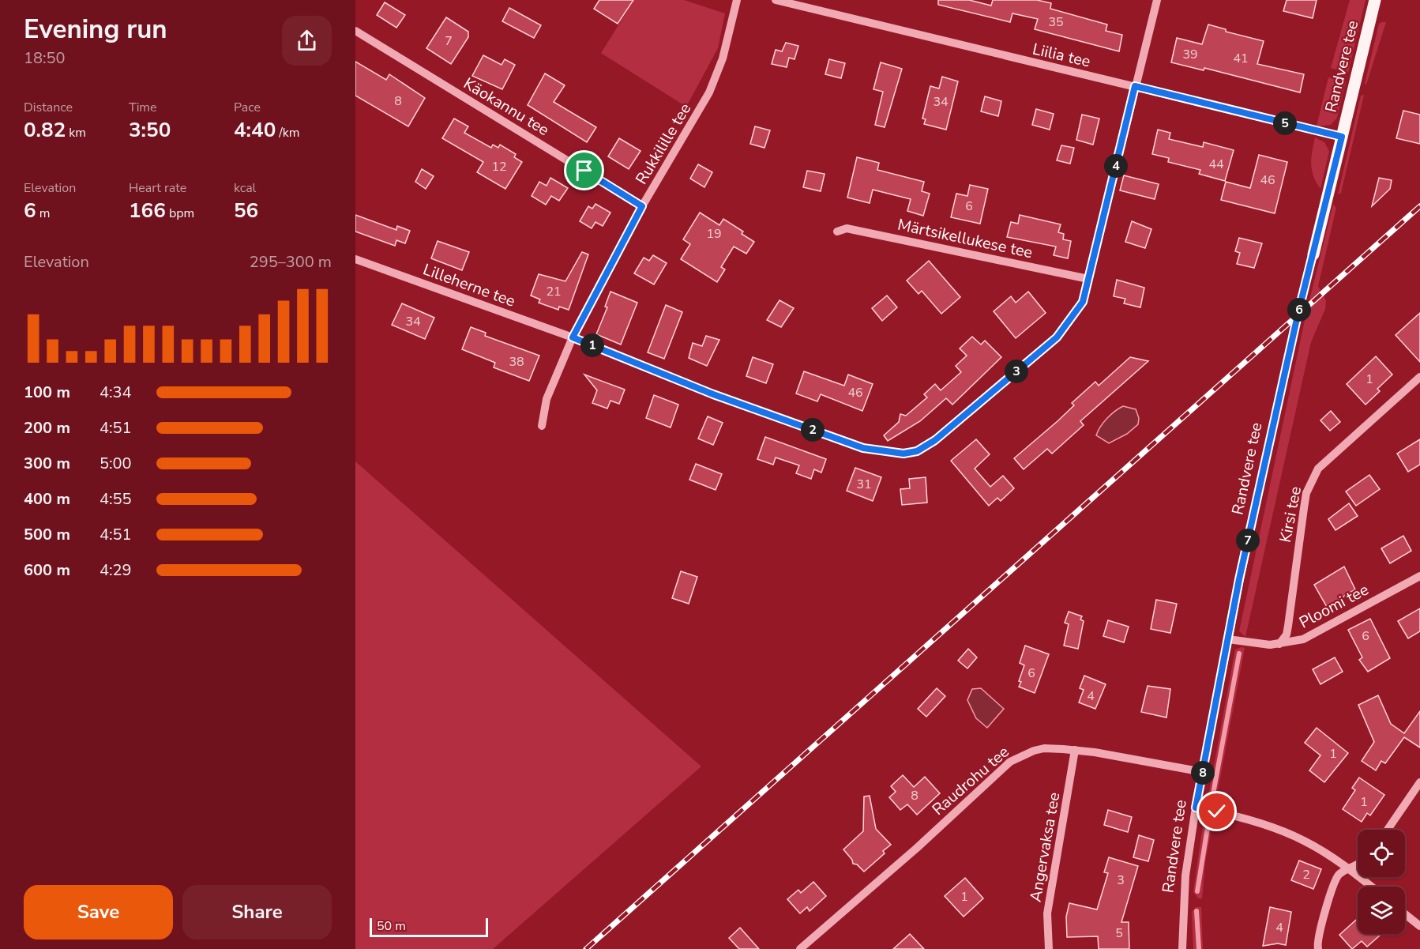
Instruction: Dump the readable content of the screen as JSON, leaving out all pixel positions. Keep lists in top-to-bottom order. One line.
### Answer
{"streets":{"main road":["Randvere tee"],"street":["Liilia tee","Käokannu tee","Rukkilille tee","Märtsikellukese tee","Lilleherne tee","Kirsi tee","Ploomi tee","Raudrohu tee","Angervaksa tee"]},"crossings":[["Liilia tee","Randvere tee"],["Liilia tee","Lilleherne tee"],["Randvere tee","Ploomi tee"],["Randvere tee","Raudrohu tee"],["Käokannu tee","Rukkilille tee"],["Rukkilille tee","Lilleherne tee"],["Märtsikellukese tee","Lilleherne tee"],["Kirsi tee","Ploomi tee"],["Raudrohu tee","Angervaksa tee"]],"house_numbers":["35","7","39","41","8","34","44","12","46","6","19","21","34","38","1","46","31","6","6","4","1","8","1","2","3","1","4","5"],"scale_bar":"50 m","page":{"heading":["Evening run","18:50"],"stats":[["Distance","0.82 km"],["Time","3:50"],["Pace","4:40 /km"],["Elevation","6 m"],["Heart rate","166 bpm"],["kcal","56"]],"pins":["5","4","6","1","3","2","7","8"],"chart":["Elevation","295–300 m"],"list":[{"name":"100 m","note":"4:34"},{"name":"200 m","note":"4:51"},{"name":"300 m","note":"5:00"},{"name":"400 m","note":"4:55"},{"name":"500 m","note":"4:51"},{"name":"600 m","note":"4:29"}],"buttons":["Save","Share"],"scale":"50 m"}}
